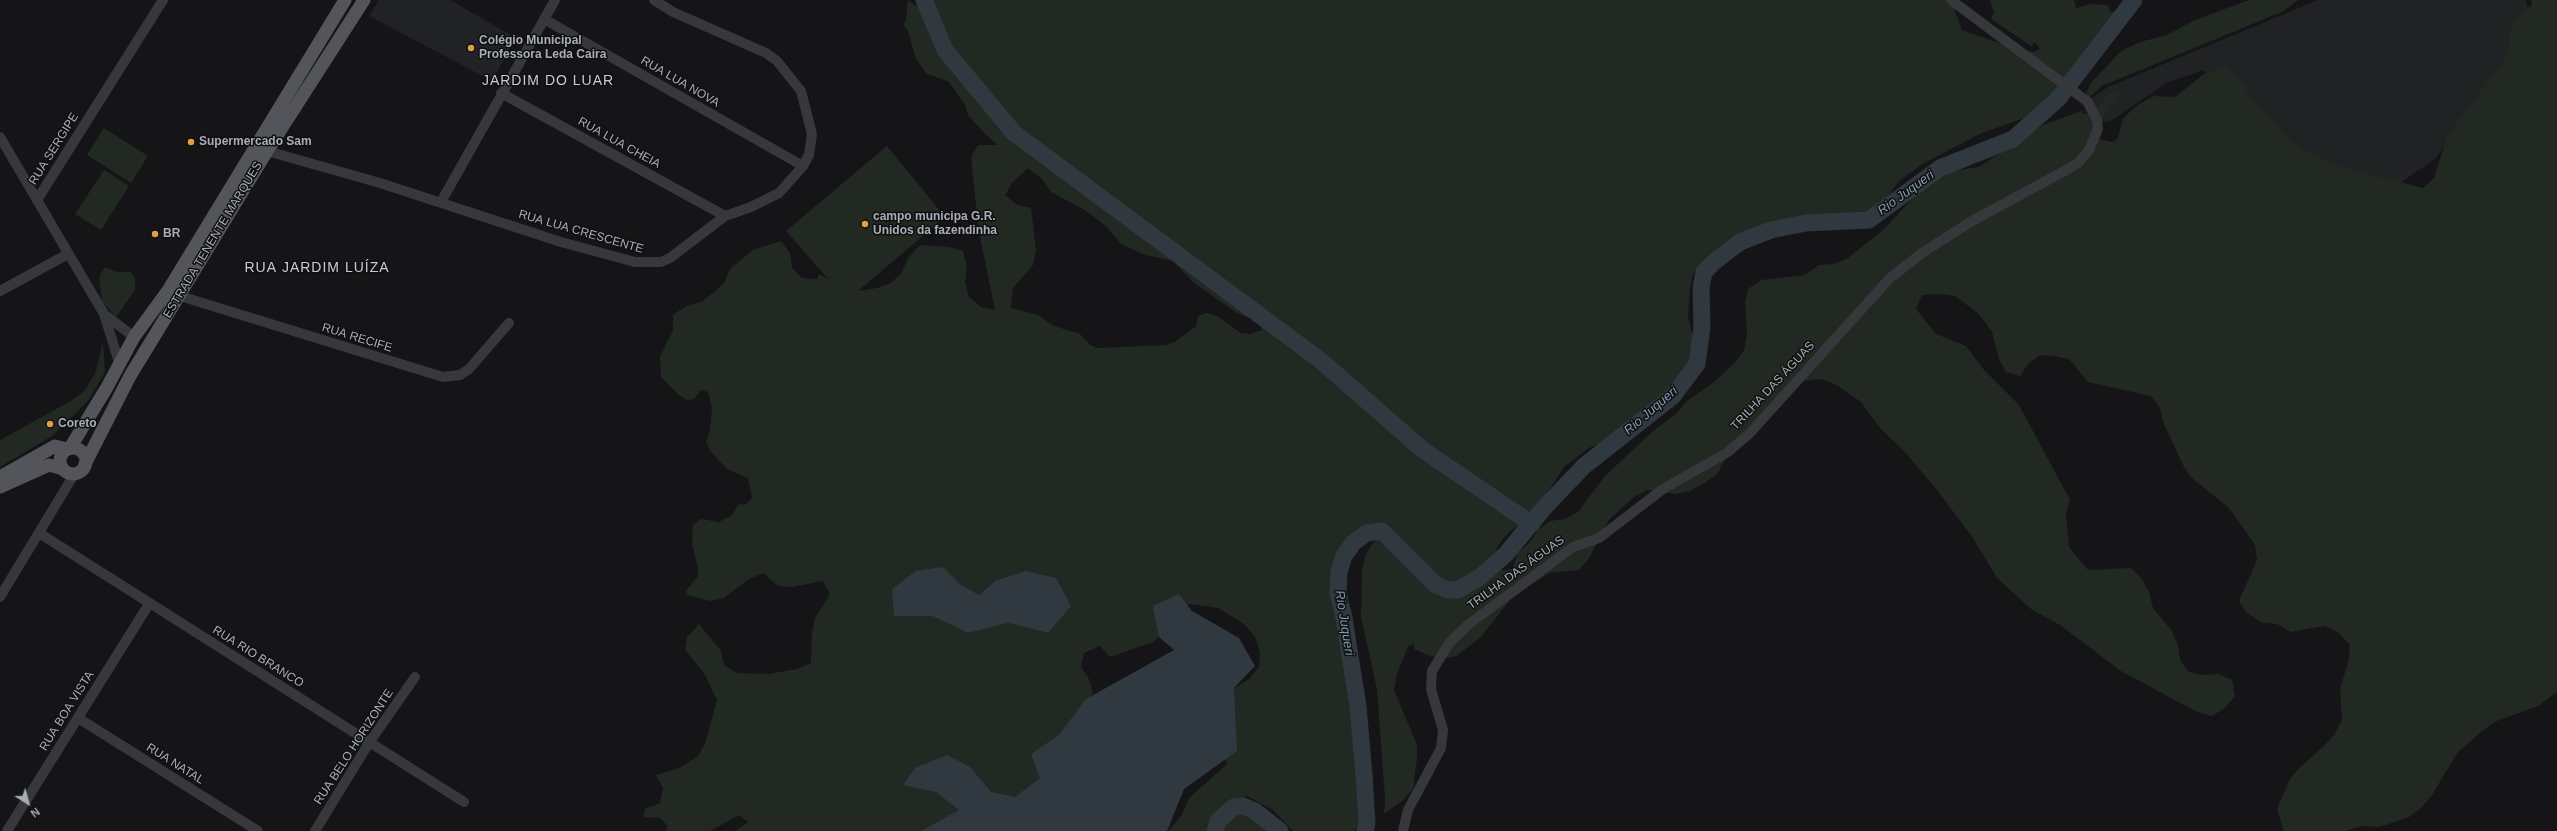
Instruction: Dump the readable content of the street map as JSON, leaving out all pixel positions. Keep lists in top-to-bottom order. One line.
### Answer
{"streets":{"main road":["ESTRADA TENENTE MARQUES"],"street":["RUA LUA NOVA","RUA LUA CHEIA","RUA SERGIPE","RUA LUA CRESCENTE","RUA RECIFE","TRILHA DAS ÁGUAS","RUA RIO BRANCO","RUA BOA VISTA","RUA BELO HORIZONTE","RUA NATAL"]},"crossings":[["RUA LUA NOVA","RUA LUA CRESCENTE"],["RUA LUA CHEIA","RUA LUA CRESCENTE"],["RUA SERGIPE","ESTRADA TENENTE MARQUES"],["RUA LUA CRESCENTE","ESTRADA TENENTE MARQUES"],["ESTRADA TENENTE MARQUES","RUA RECIFE"],["RUA RIO BRANCO","RUA BOA VISTA"],["RUA RIO BRANCO","RUA BELO HORIZONTE"],["RUA BOA VISTA","RUA NATAL"]],"districts":["JARDIM DO LUAR","RUA JARDIM LUÍZA"],"water":["Rio Juqueri"],"places":["Colégio Municipal Professora Leda Caira","Supermercado Sam","campo municipa G.R. Unidos da fazendinha","BR","Coreto"],"north":"bottom right"}
